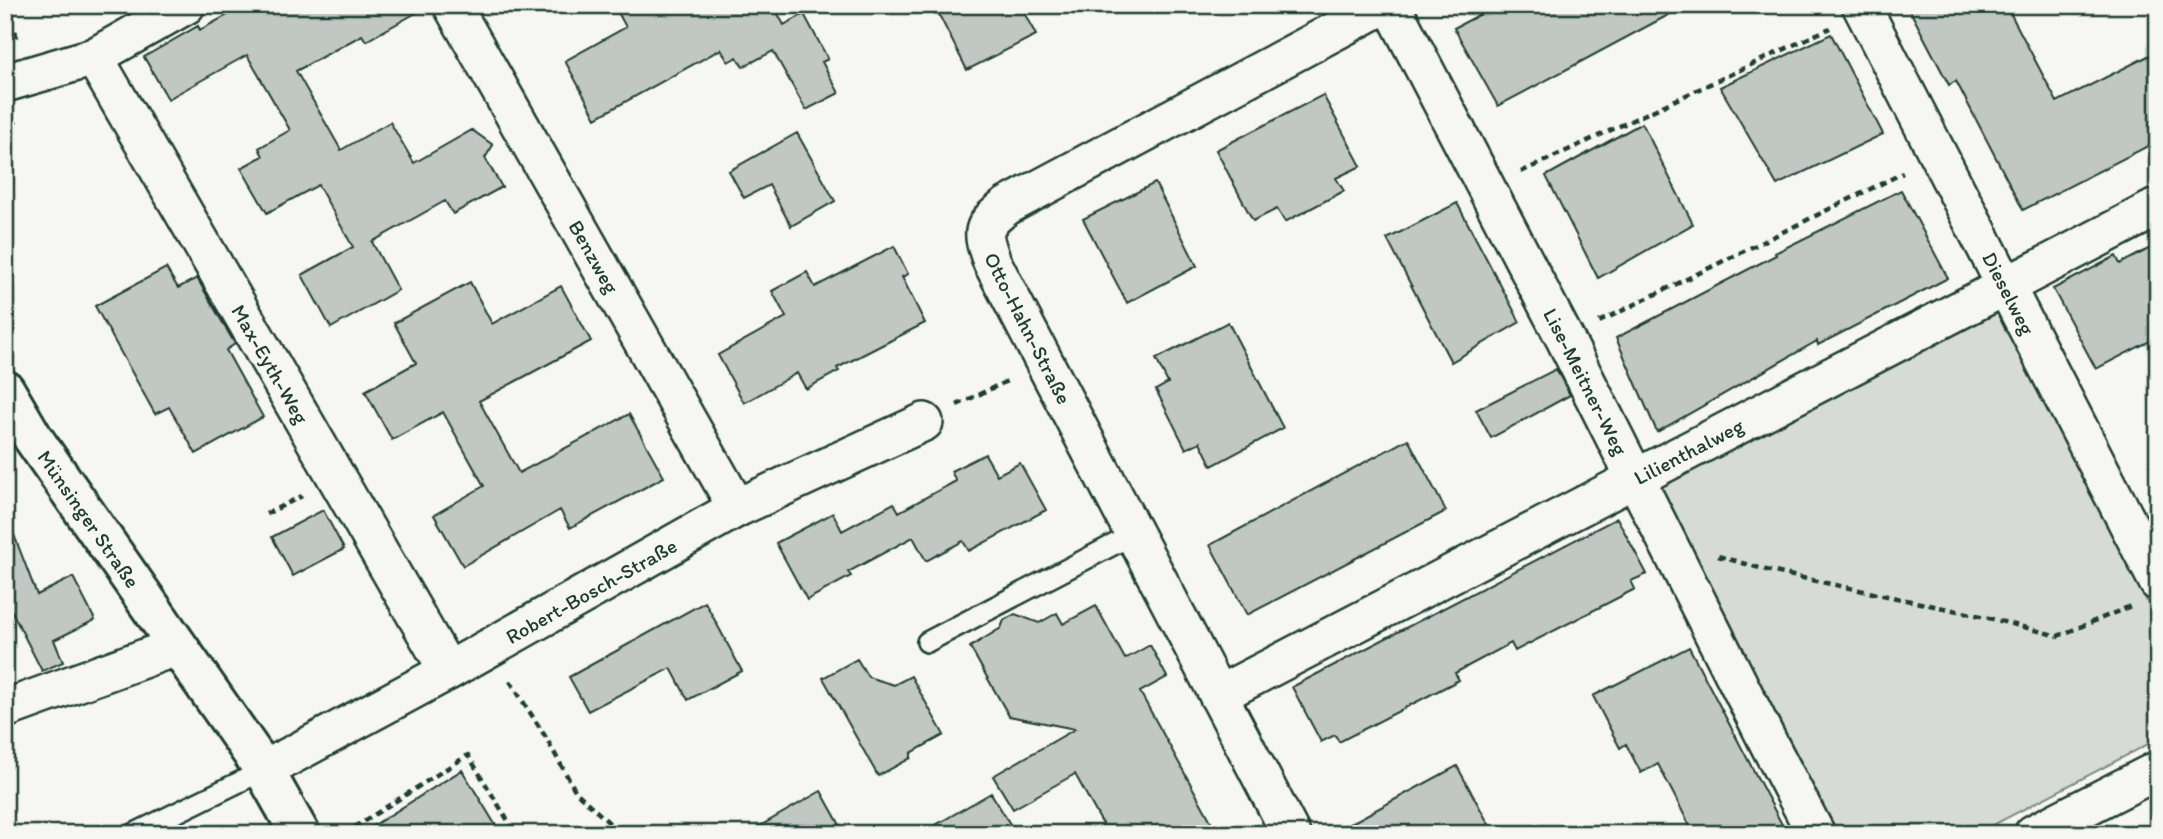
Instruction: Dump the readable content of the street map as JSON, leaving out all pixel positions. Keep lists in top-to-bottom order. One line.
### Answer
{"streets":{"street":["Benzweg","Dieselweg","Otto-Hahn-Straße","Max-Eyth-Weg","Lise-Meitner-Weg","Lilienthalweg","Münsinger Straße","Robert-Bosch-Straße"]},"crossings":[["Benzweg","Robert-Bosch-Straße"],["Dieselweg","Lilienthalweg"],["Otto-Hahn-Straße","Lilienthalweg"],["Max-Eyth-Weg","Robert-Bosch-Straße"],["Lise-Meitner-Weg","Lilienthalweg"],["Münsinger Straße","Robert-Bosch-Straße"]]}
